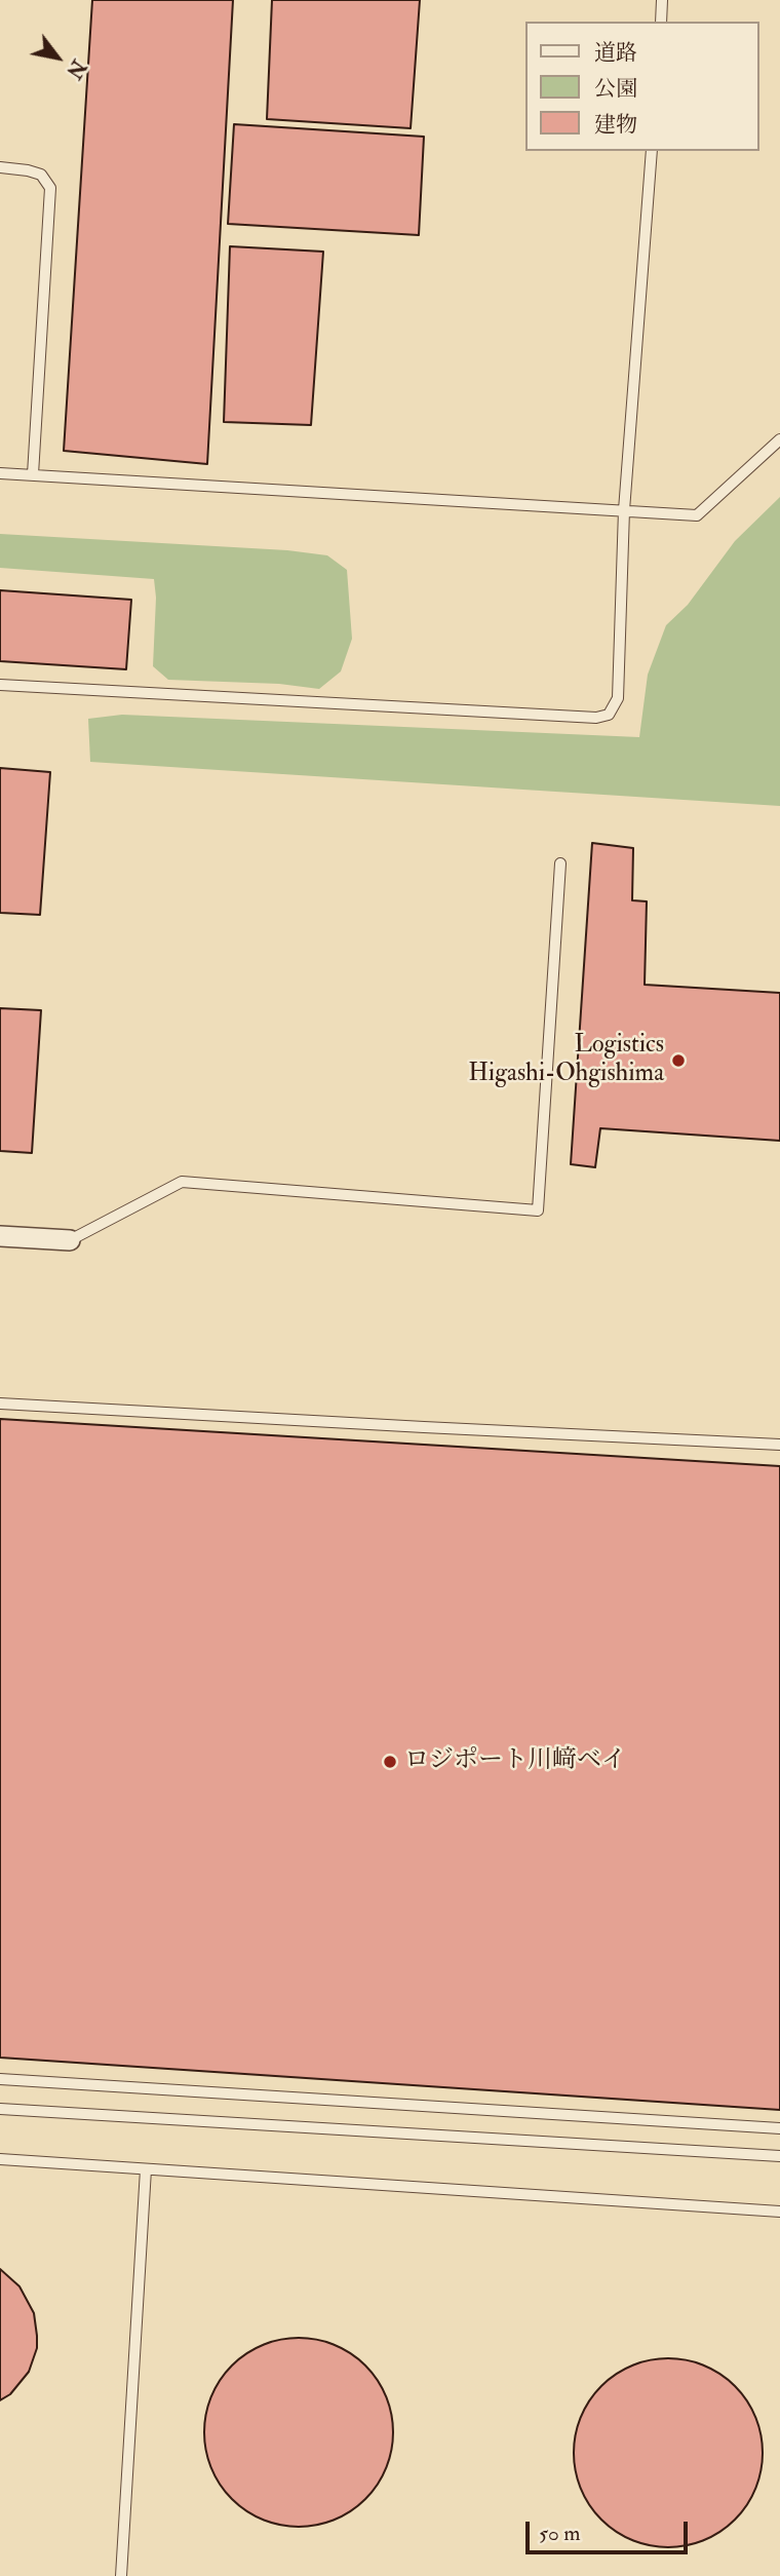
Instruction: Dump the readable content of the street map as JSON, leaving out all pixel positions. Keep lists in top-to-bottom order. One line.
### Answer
{"places":["Logistics Higashi-Ohgishima","ロジポート川﨑ベイ"],"legend":["道路","公園","建物"],"scale_bar":"50 m","north":"bottom right"}
